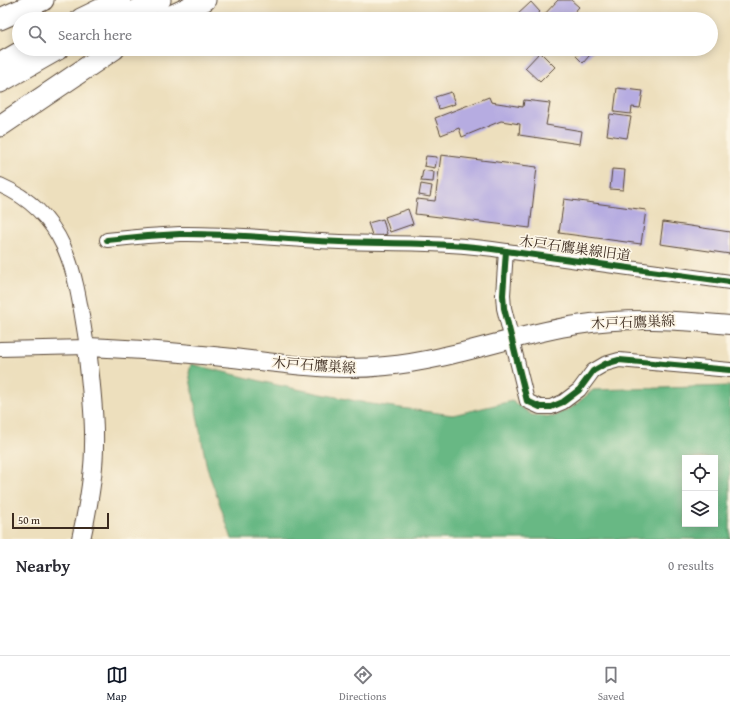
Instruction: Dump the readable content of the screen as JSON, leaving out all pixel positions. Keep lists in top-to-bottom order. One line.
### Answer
{"streets":{"main road":["木戸石鷹巣線"],"street":["木戸石鷹巣線旧道"]},"crossings":[["木戸石鷹巣線旧道","木戸石鷹巣線"]],"scale_bar":"50 m","page":{"search":"Search here","scale":"50 m","heading":["Nearby","0 results"],"nav":["Map","Directions","Saved"]}}
